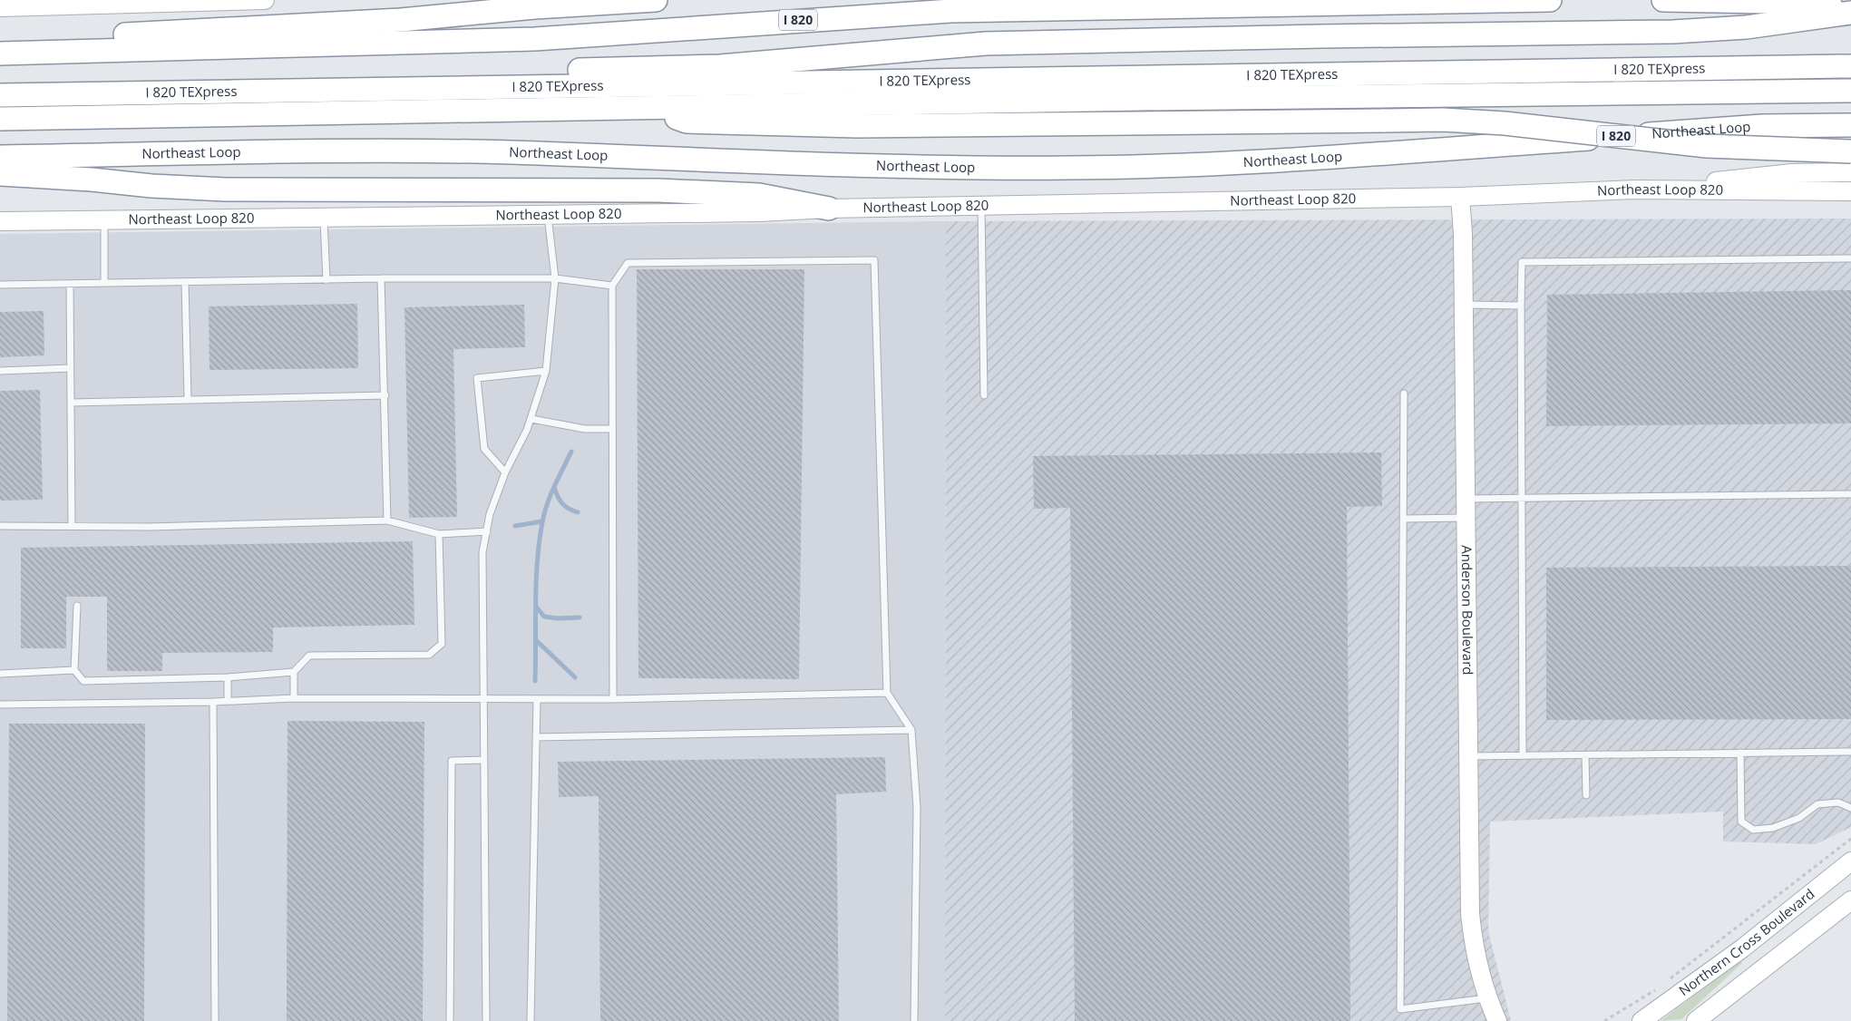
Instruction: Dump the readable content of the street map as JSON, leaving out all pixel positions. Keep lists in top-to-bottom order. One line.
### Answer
{"streets":{"highway":["I 820","I 820 TEXpress","Northeast Loop"],"main road":["Northeast Loop 820","Anderson Boulevard","Northern Cross Boulevard"]},"crossings":[["Northeast Loop 820","Anderson Boulevard"]]}
